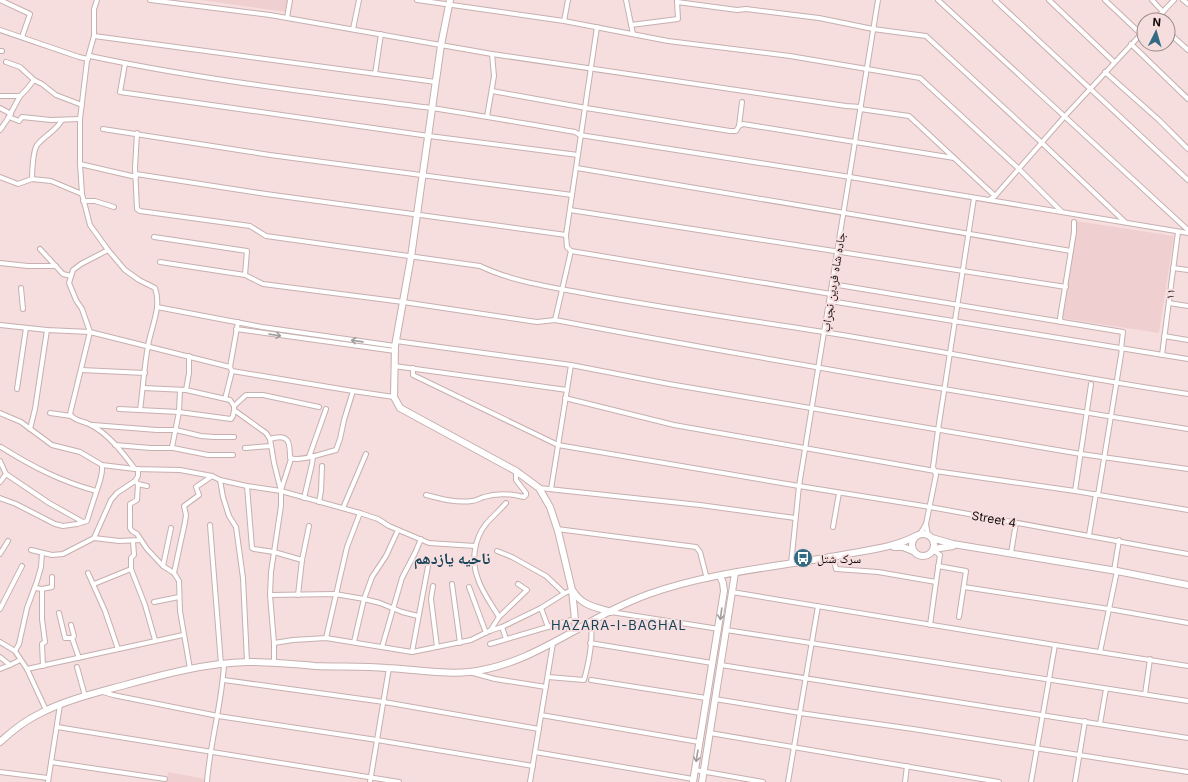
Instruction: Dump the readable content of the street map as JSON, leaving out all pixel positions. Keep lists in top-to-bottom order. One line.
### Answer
{"streets":{"street":["جاده شاه فردین نجراب","۱۱","Street 4"]},"crossings":[["جاده شاه فردین نجراب","Street 4"]],"districts":["ناحیه یازدهم","HAZARA-I-BAGHAL"],"places":{"bus stop":["سرک شتل"]},"north":"top"}
